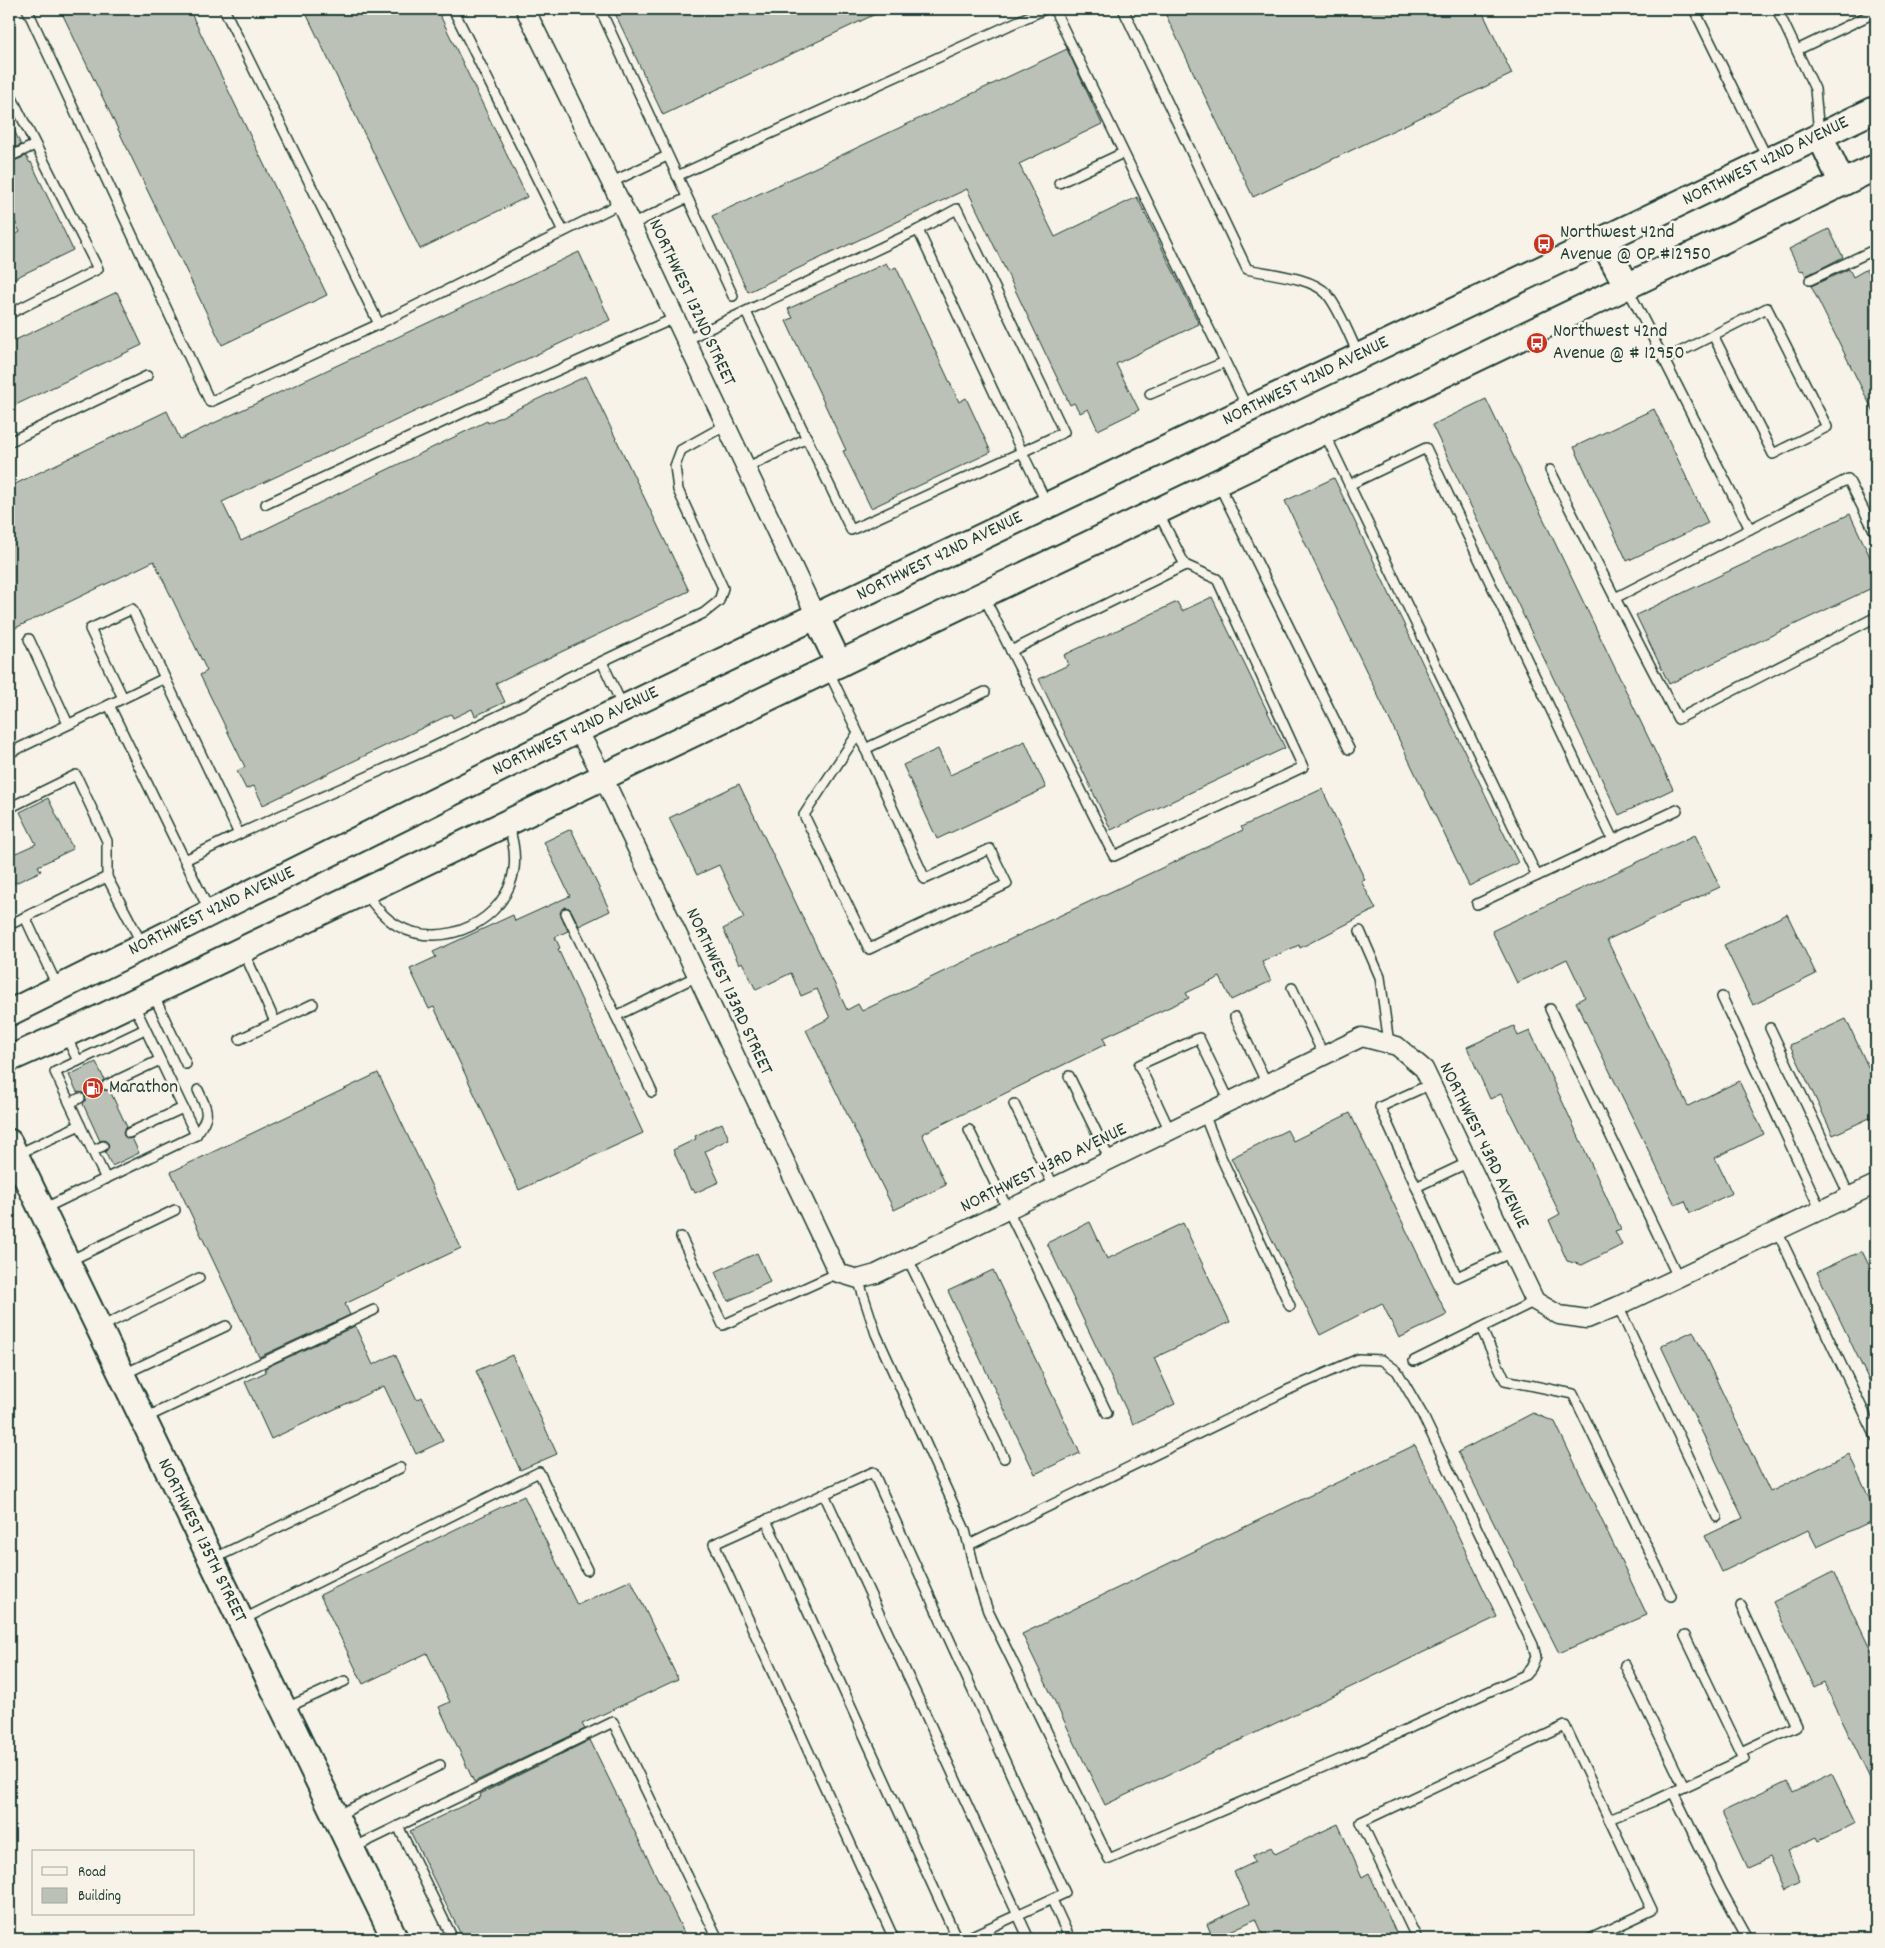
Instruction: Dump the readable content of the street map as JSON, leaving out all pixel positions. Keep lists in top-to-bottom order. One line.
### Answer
{"streets":{"main road":["NORTHWEST 42ND AVENUE","NORTHWEST 135TH STREET"],"street":["NORTHWEST 132ND STREET","NORTHWEST 133RD STREET","NORTHWEST 43RD AVENUE"]},"crossings":[["NORTHWEST 42ND AVENUE","NORTHWEST 132ND STREET"],["NORTHWEST 42ND AVENUE","NORTHWEST 133RD STREET"]],"places":{"bus stop":["Northwest 42nd Avenue @ OP #12950","Northwest 42nd Avenue @ # 12950"],"fuel station":["Marathon"]},"legend":["Road","Building"]}
